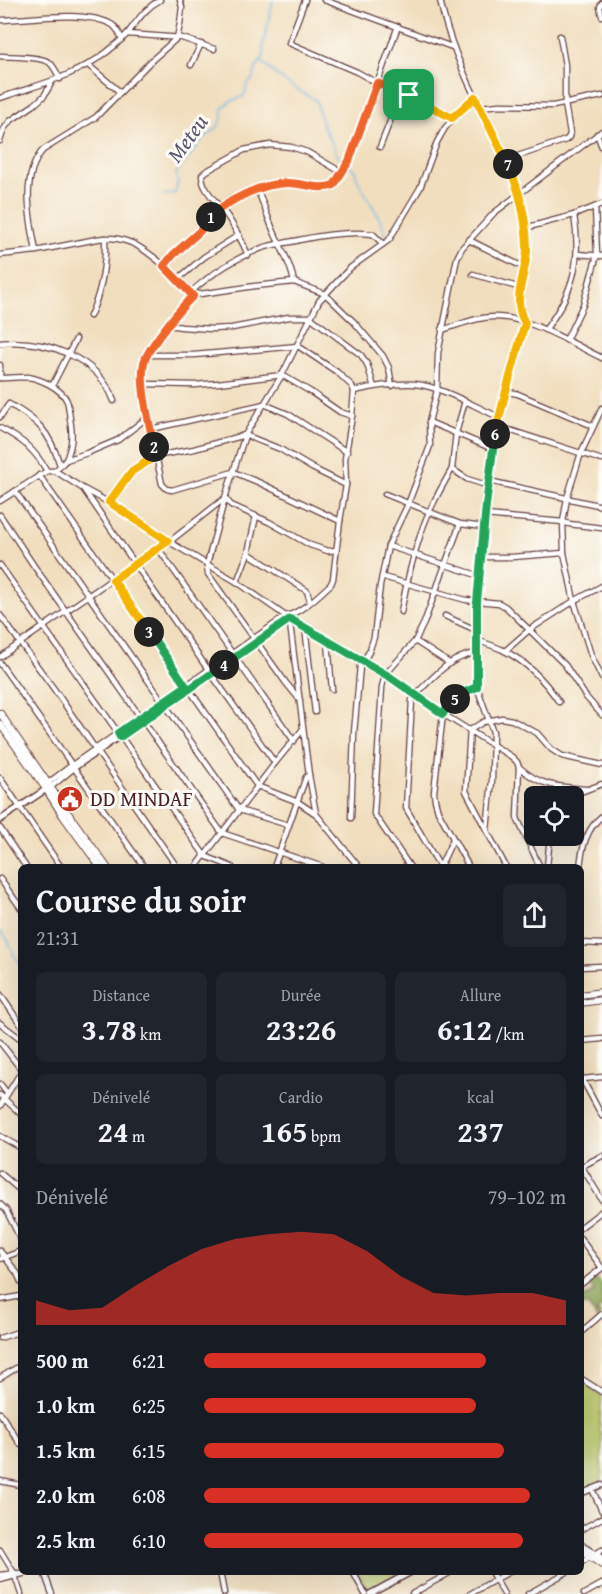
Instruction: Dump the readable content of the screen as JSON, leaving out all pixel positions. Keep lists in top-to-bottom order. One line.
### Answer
{"water":["Meteu"],"places":{"public building":["DD MINDAF"]},"page":{"pins":["7","1","6","2","3","4","5"],"heading":["Course du soir","21:31"],"stats":[["Distance","3.78 km"],["Durée","23:26"],["Allure","6:12 /km"],["Dénivelé","24 m"],["Cardio","165 bpm"],["kcal","237"]],"chart":["Dénivelé","79–102 m"],"list":[{"name":"500 m","note":"6:21"},{"name":"1.0 km","note":"6:25"},{"name":"1.5 km","note":"6:15"},{"name":"2.0 km","note":"6:08"},{"name":"2.5 km","note":"6:10"}]}}
